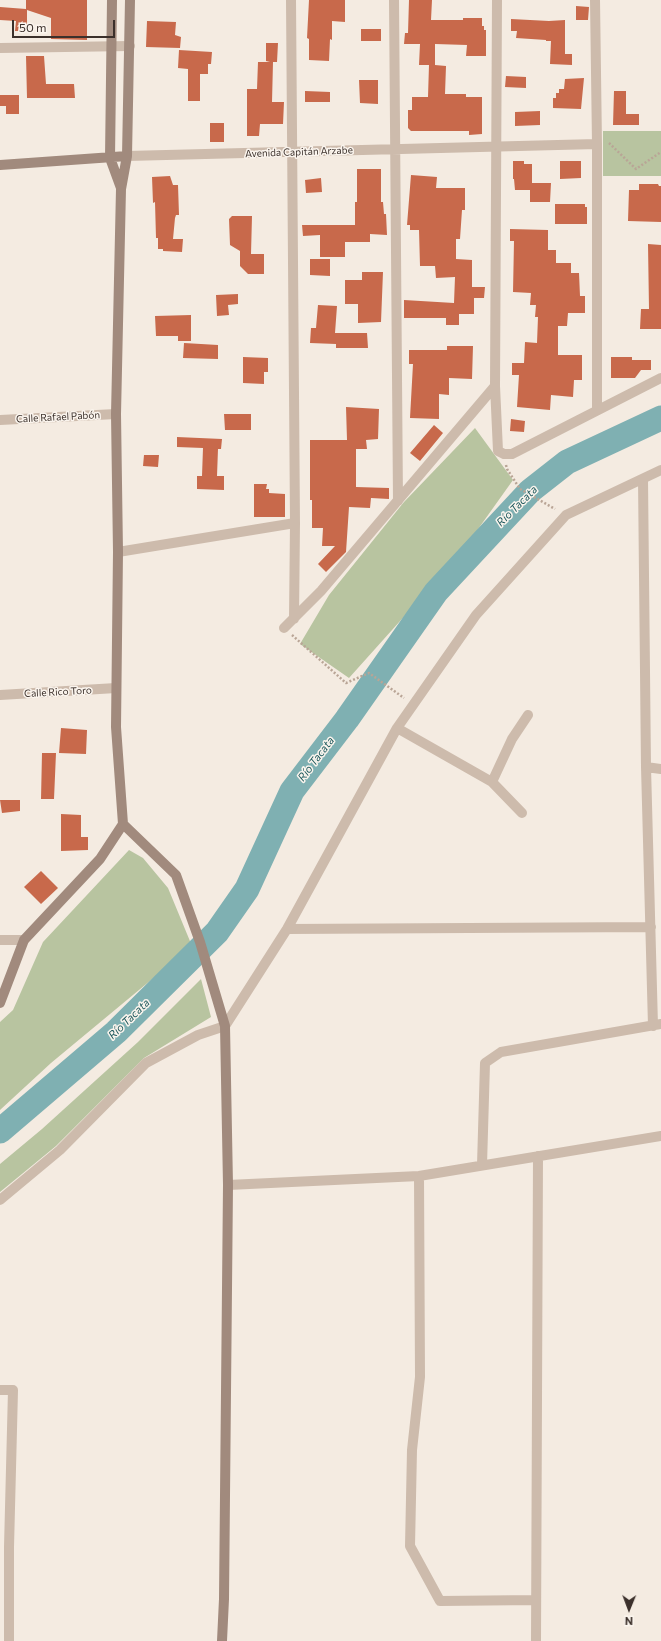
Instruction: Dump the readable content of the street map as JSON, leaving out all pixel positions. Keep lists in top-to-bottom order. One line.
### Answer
{"streets":{"street":["Avenida Capitán Arzabe","Calle Rafael Pabón","Calle Rico Toro"]},"water":["Río Tacata"],"scale_bar":"50 m","north":"bottom"}
